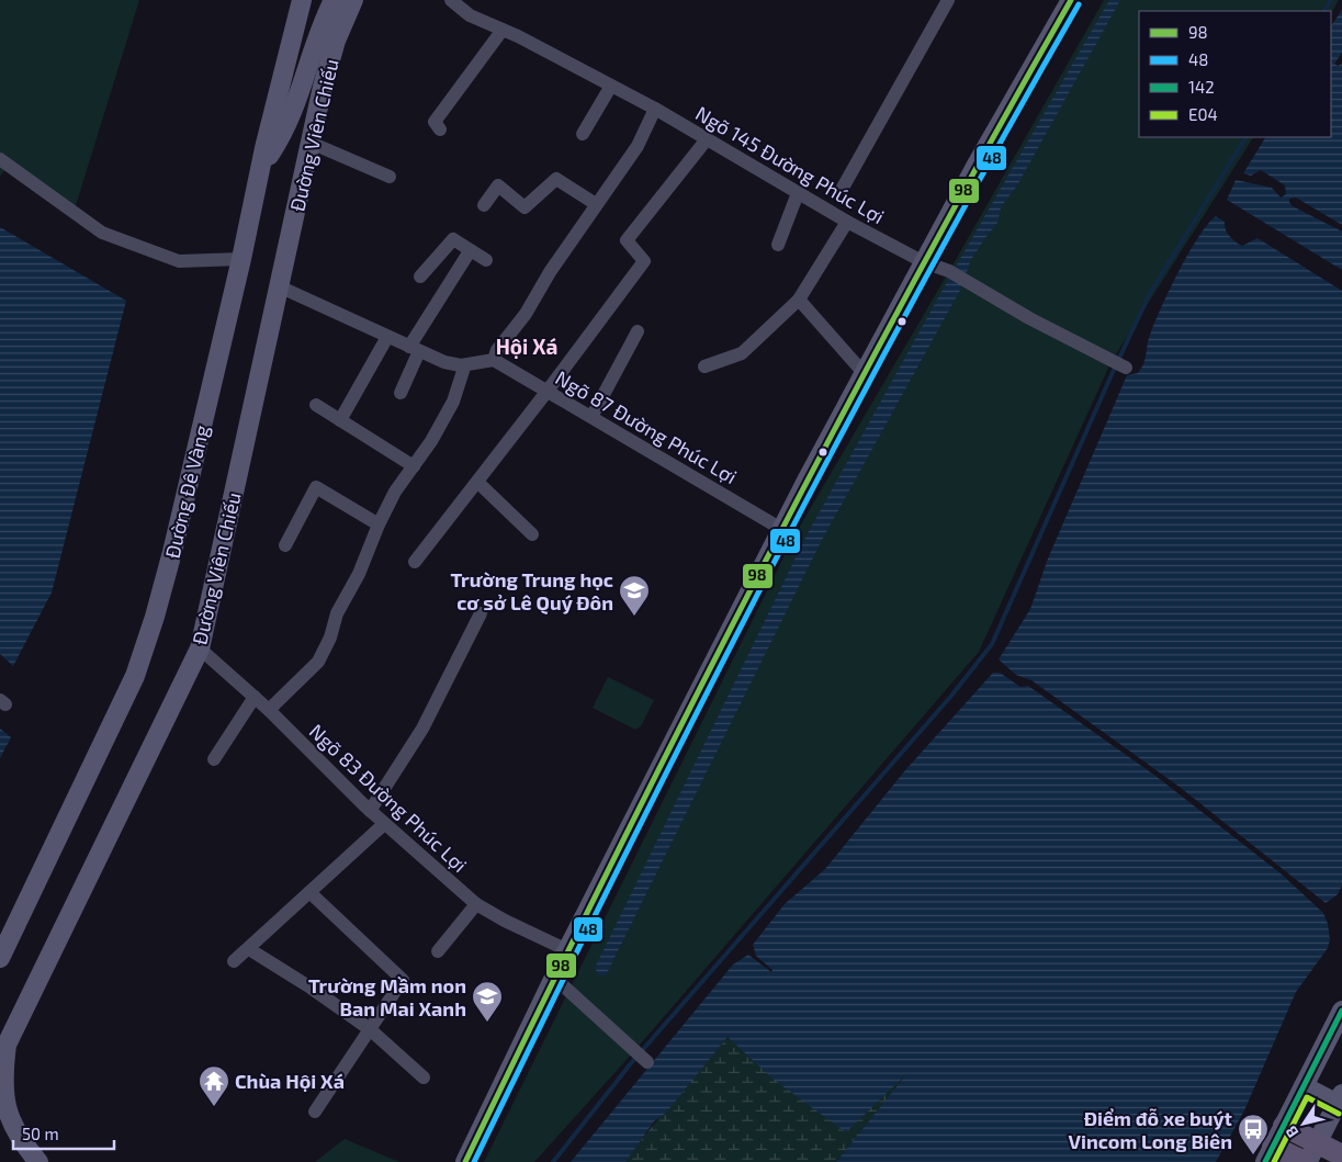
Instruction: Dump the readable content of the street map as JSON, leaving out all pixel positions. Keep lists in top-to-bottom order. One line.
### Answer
{"streets":{"street":["Đường Viên Chiếu","Ngõ 145 Đường Phúc Lợi","Ngõ 87 Đường Phúc Lợi","Đường Đê Vàng","Ngõ 83 Đường Phúc Lợi"]},"crossings":[["Đường Viên Chiếu","Ngõ 83 Đường Phúc Lợi"]],"districts":["Hội Xá"],"places":{"school or university":["Trường Trung học cơ sở Lê Quý Đôn","Trường Mầm non Ban Mai Xanh"],"temple":["Chùa Hội Xá"],"bus stop":["Điểm đỗ xe buýt Vincom Long Biên"]},"lines":["transit line 98","transit line 48","transit line 142","transit line E04"],"legend":["98","48","142","E04"],"scale_bar":"50 m","north":"bottom left"}
